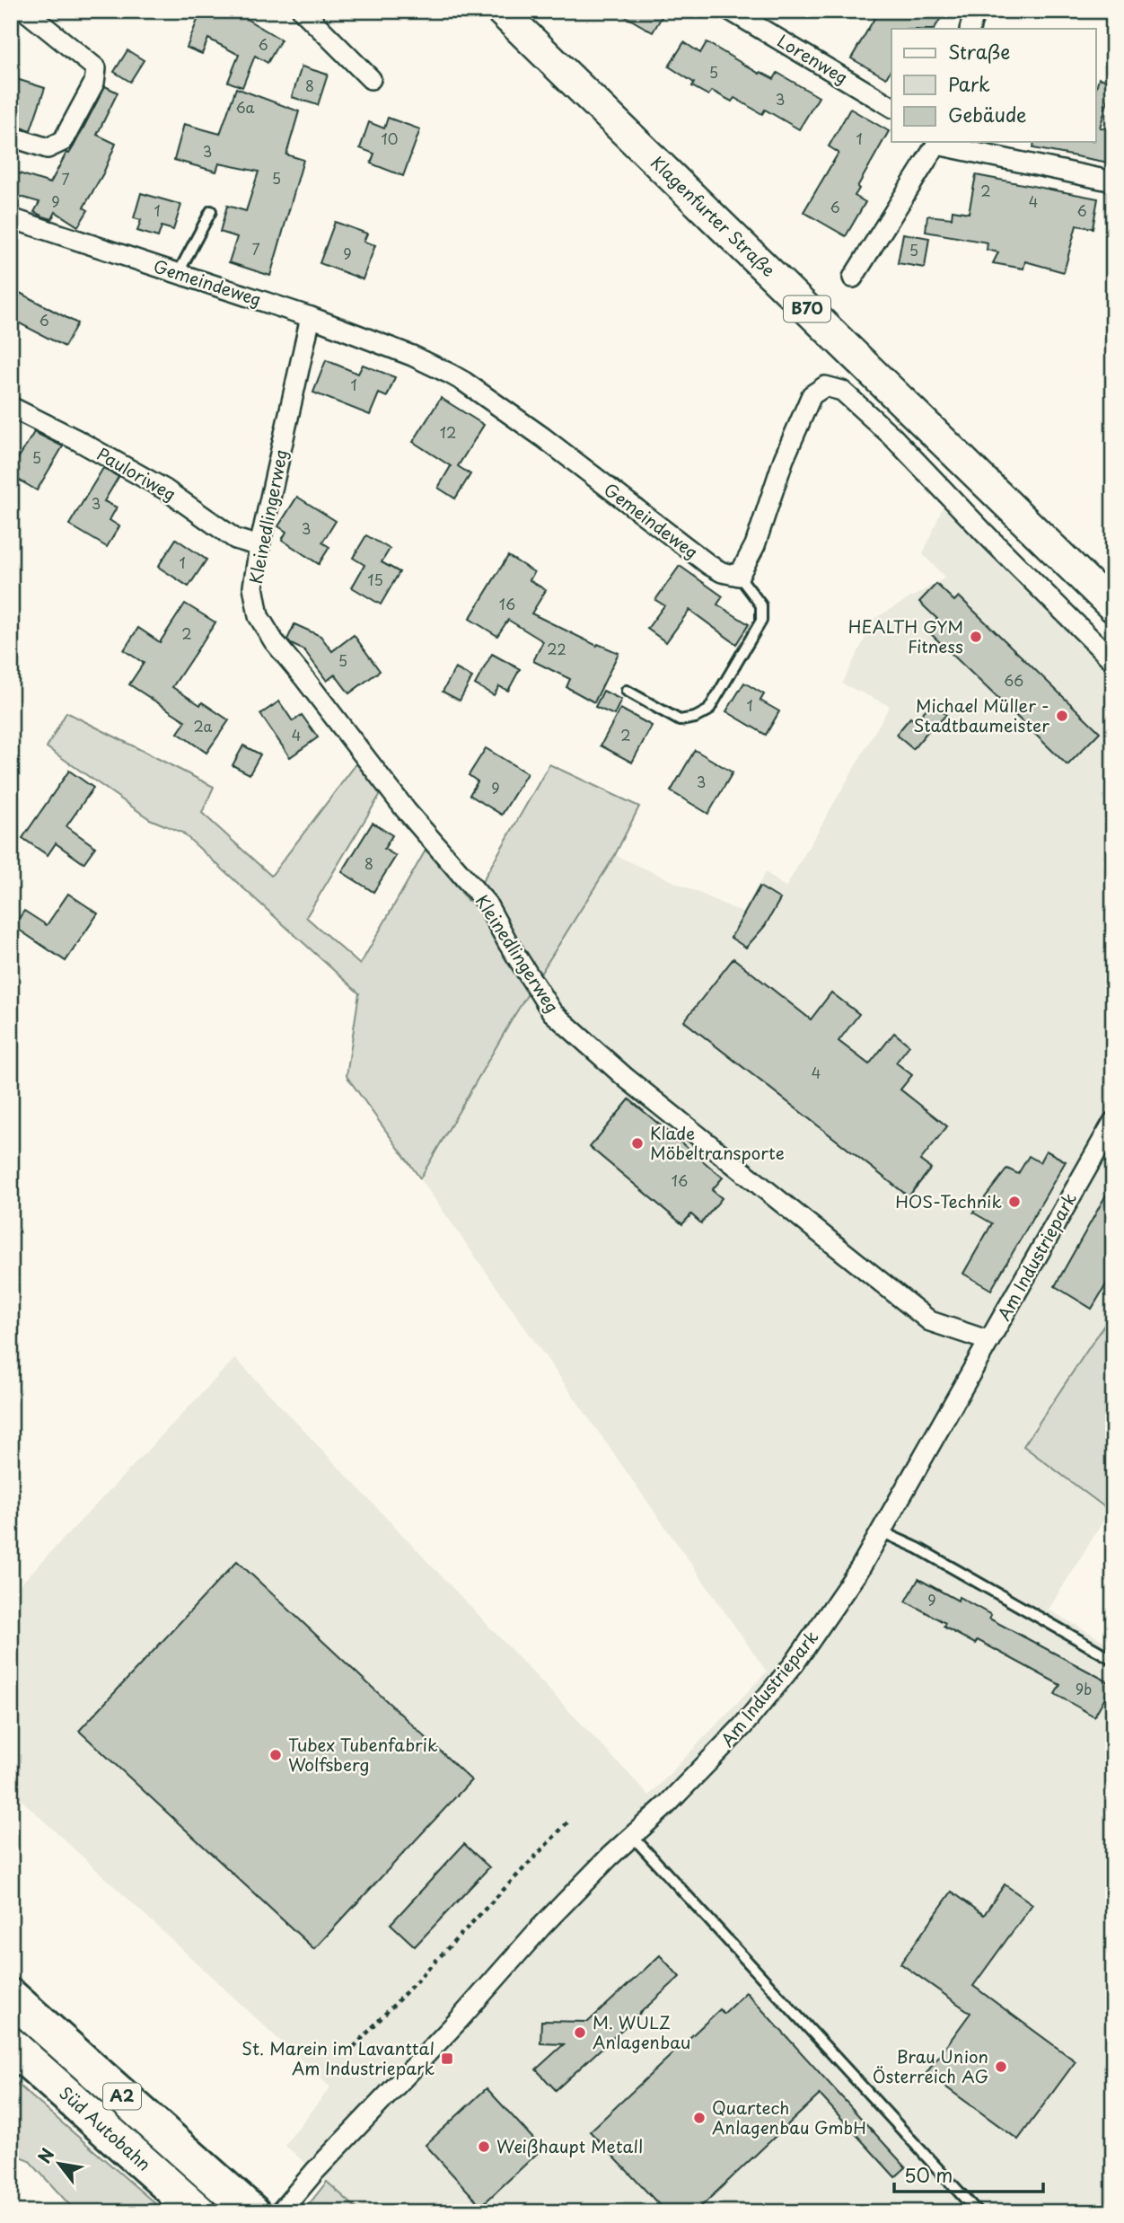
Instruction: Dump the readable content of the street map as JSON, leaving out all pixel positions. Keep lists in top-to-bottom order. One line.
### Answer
{"streets":{"highway":["A2","Süd Autobahn"],"main road":["Klagenfurter Straße","B70"],"street":["Lorenweg","Gemeindeweg","Pauloriweg","Kleinedlingerweg","Am Industriepark"]},"crossings":[["Gemeindeweg","Kleinedlingerweg"],["Pauloriweg","Kleinedlingerweg"],["Kleinedlingerweg","Am Industriepark"]],"places":{"other":["HEALTH GYM Fitness","Michael Müller - Stadtbaumeister","Klade Möbeltransporte","HOS-Technik","Tubex Tubenfabrik Wolfsberg","M. WULZ Anlagenbau","Brau Union Österreich AG","Quartech Anlagenbau GmbH","Weißhaupt Metall"],"transit":["St. Marein im Lavanttal Am Industriepark"]},"house_numbers":["6","5","8","3","6a","10","1","3","5","7","2","9","4","6","1","6","7","5","9","6","1","12","5","3","3","1","15","16","2","22","5","66","1","2a","4","2","3","9","8","4","16","9","9b"],"legend":["Straße","Park","Gebäude"],"scale_bar":"50 m","north":"top left"}
